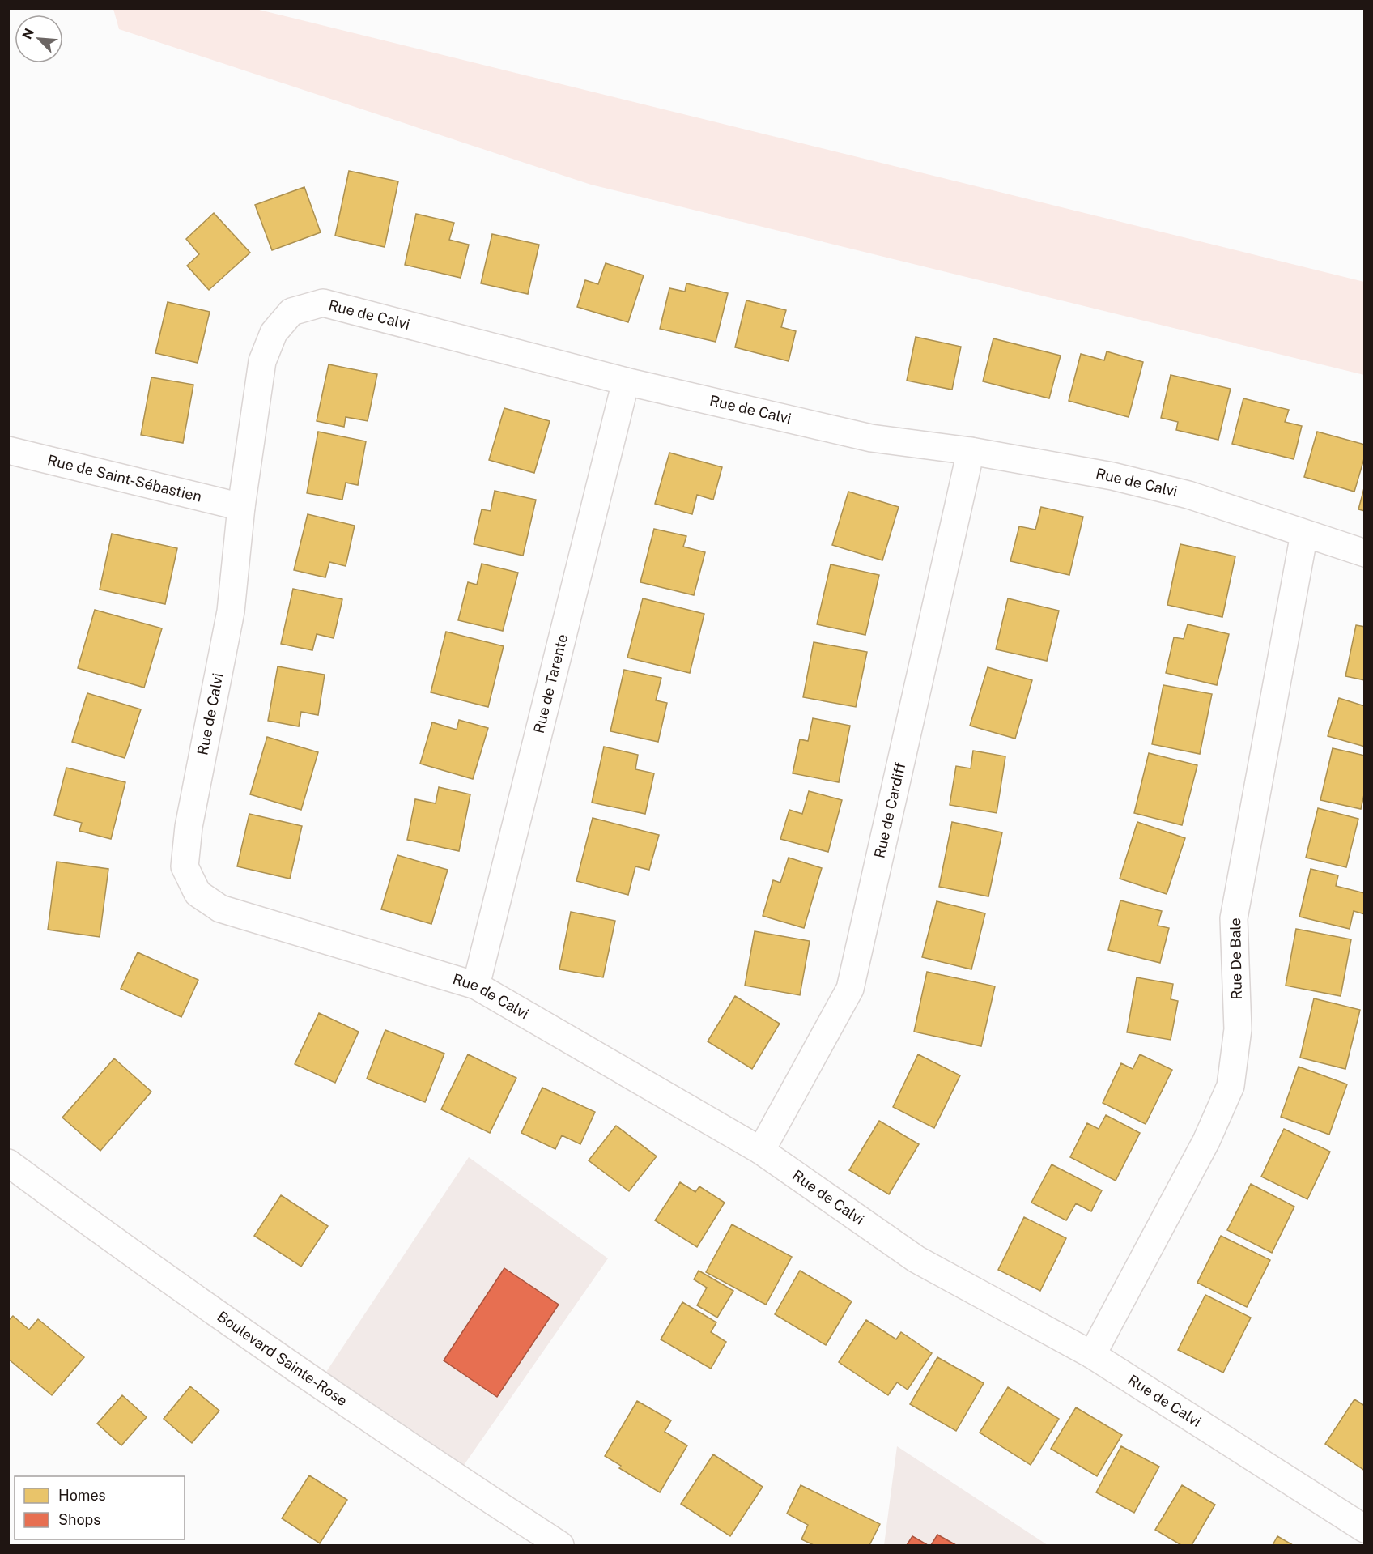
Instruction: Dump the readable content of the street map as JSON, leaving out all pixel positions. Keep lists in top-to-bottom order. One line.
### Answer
{"streets":{"street":["Rue de Calvi","Rue de Saint-Sébastien","Rue de Tarente","Rue de Cardiff","Rue De Bale","Boulevard Sainte-Rose"]},"crossings":[["Rue de Calvi","Rue de Saint-Sébastien"],["Rue de Calvi","Rue de Tarente"],["Rue de Calvi","Rue de Cardiff"],["Rue de Calvi","Rue De Bale"]],"legend":["Homes","Shops"],"north":"top left"}
